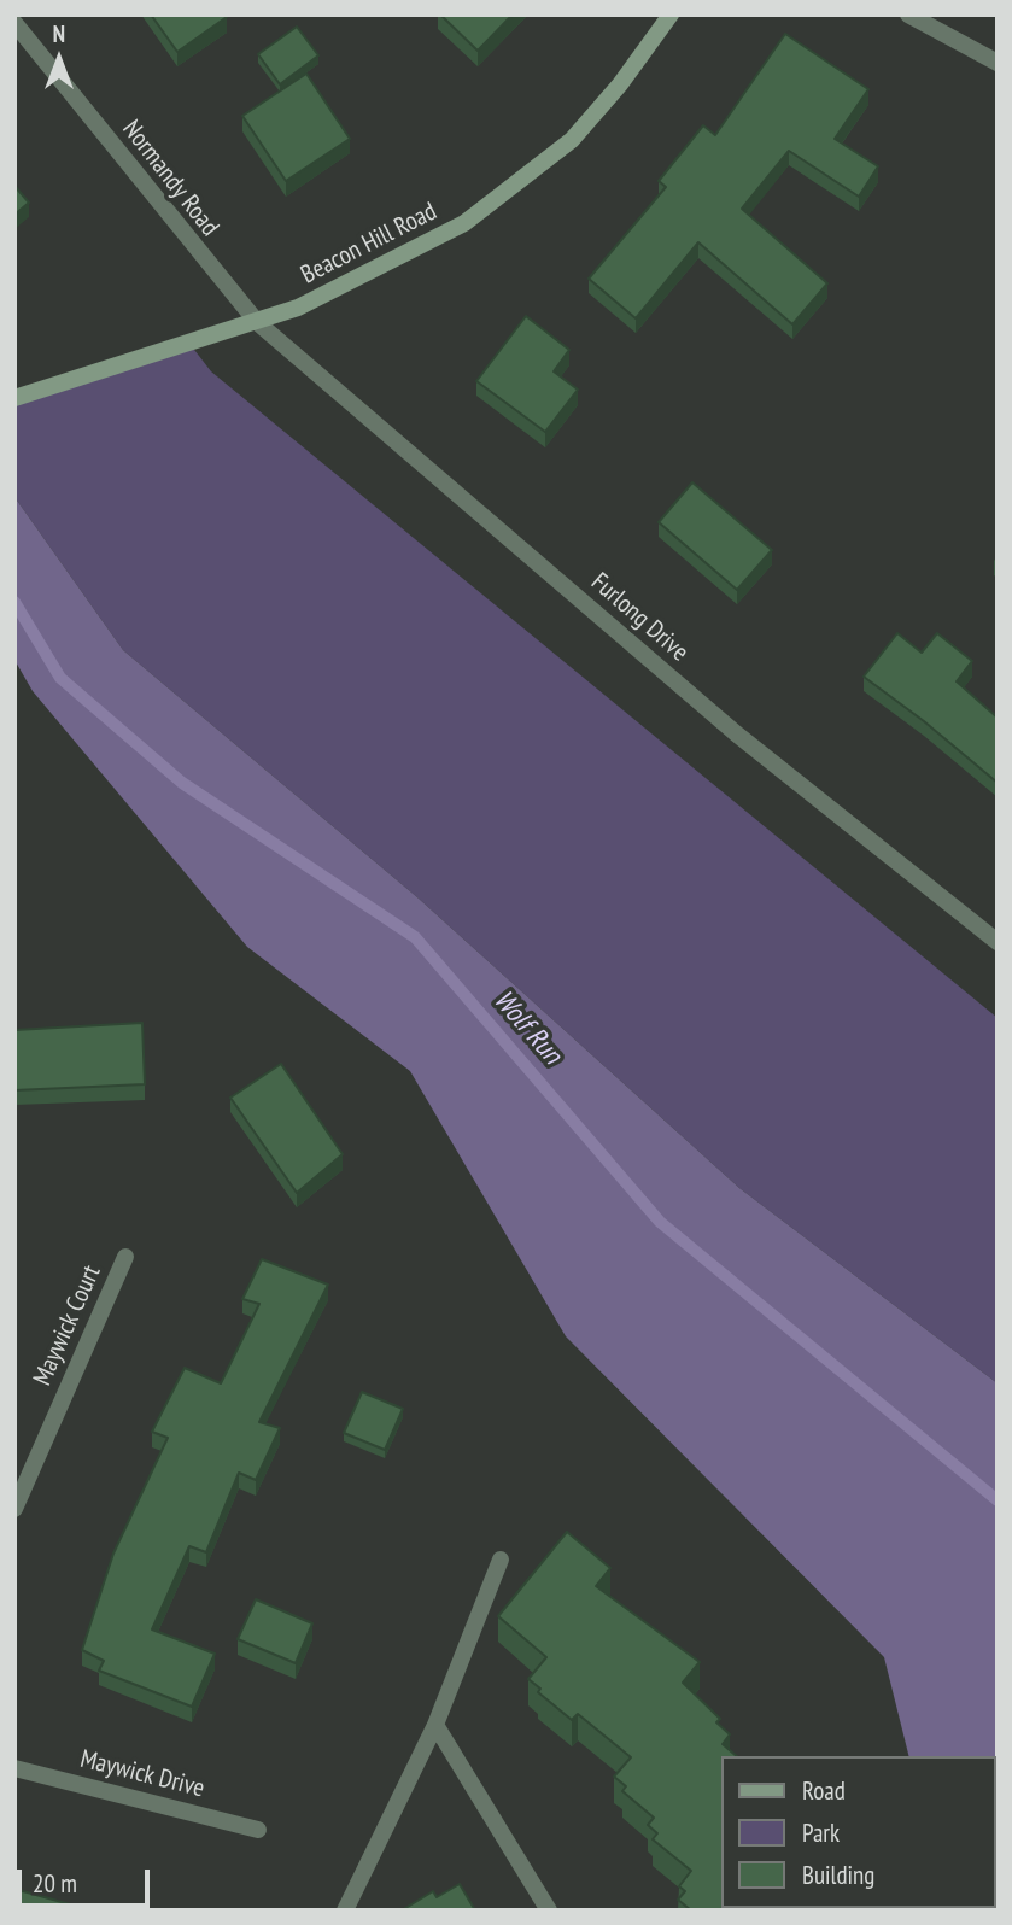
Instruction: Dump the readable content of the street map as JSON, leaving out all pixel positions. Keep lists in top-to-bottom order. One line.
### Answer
{"streets":{"street":["Normandy Road","Beacon Hill Road","Furlong Drive","Maywick Court","Maywick Drive"]},"crossings":[["Normandy Road","Beacon Hill Road"],["Normandy Road","Furlong Drive"],["Beacon Hill Road","Furlong Drive"]],"water":["Wolf Run"],"legend":["Road","Park","Building"],"scale_bar":"20 m","north":"top"}
